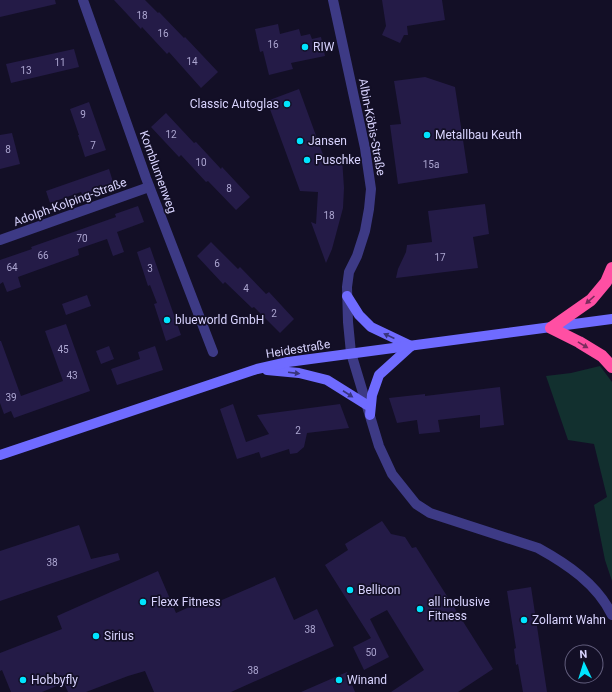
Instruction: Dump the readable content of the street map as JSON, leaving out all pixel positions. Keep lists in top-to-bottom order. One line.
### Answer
{"streets":{"main road":["Heidestraße"],"street":["Albin-Köbis-Straße","Kornblumenweg","Adolph-Kolping-Straße"]},"crossings":[["Albin-Köbis-Straße","Heidestraße"],["Kornblumenweg","Adolph-Kolping-Straße"]],"places":["RIW","Classic Autoglas","Metallbau Keuth","Jansen","Puschke","blueworld GmbH","Bellicon","Flexx Fitness","all inclusive Fitness","Zollamt Wahn","Sirius","Hobbyfly","Winand"],"house_numbers":["18","16","16","14","11","13","9","12","7","8","10","15a","8","18","70","66","17","6","64","3","4","2","45","43","39","2","38","38","50","38"],"north":"top"}
